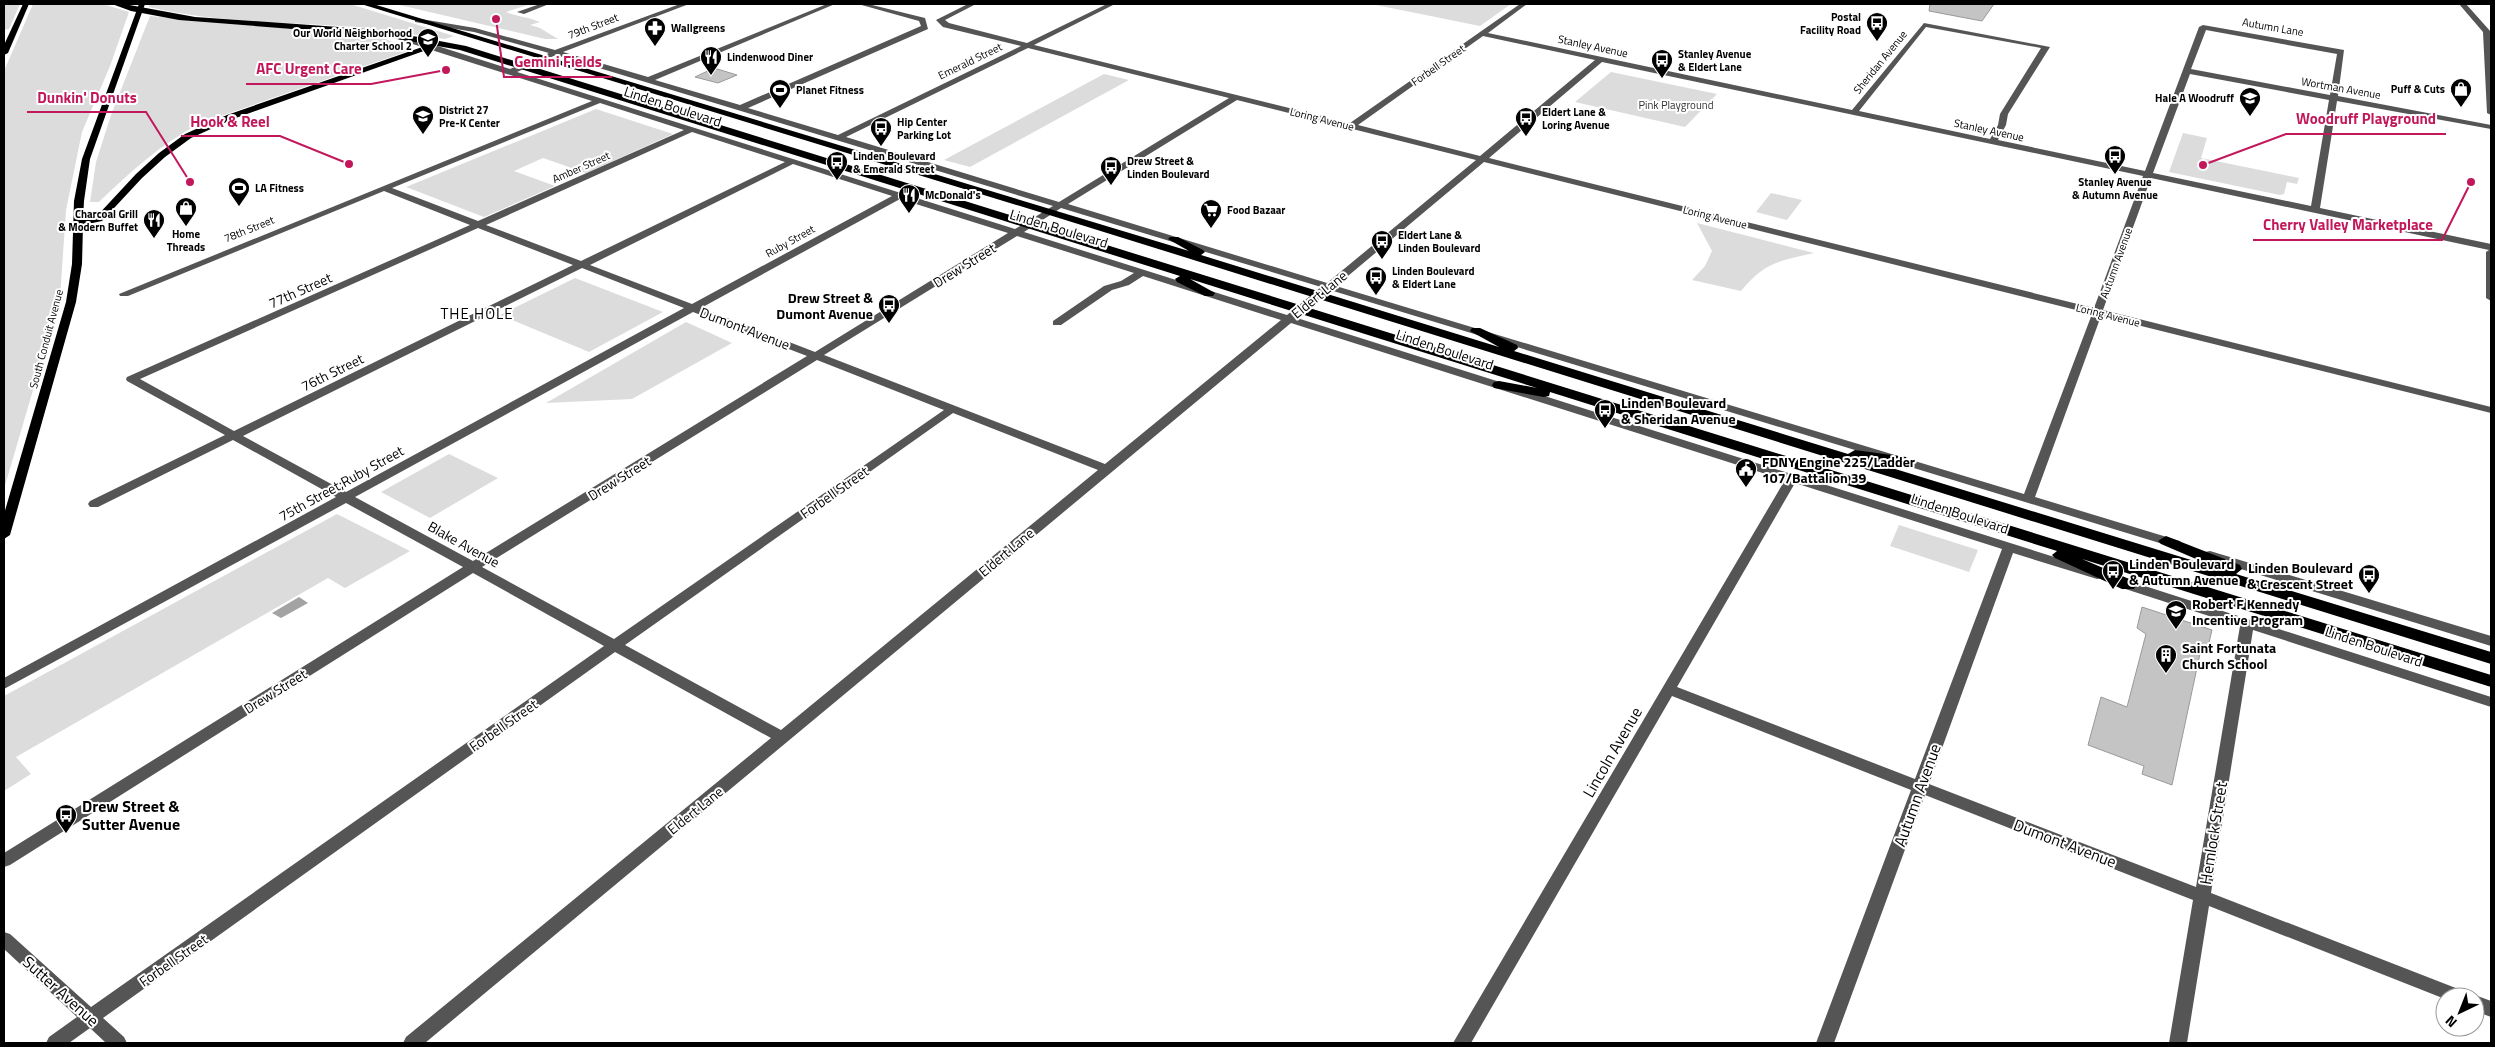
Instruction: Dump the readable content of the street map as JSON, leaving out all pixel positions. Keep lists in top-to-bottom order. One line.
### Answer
{"streets":{"highway":["Linden Boulevard"],"main road":["South Conduit Avenue"],"street":["79th Street","Autumn Lane","Stanley Avenue","Emerald Street","Sheridan Avenue","Forbell Street","Wortman Avenue","Loring Avenue","Amber Street","78th Street","Ruby Street","Autumn Avenue","Drew Street","77th Street","Eldert Lane","Dumont Avenue","76th Street","75th Street;Ruby Street","Blake Avenue","Lincoln Avenue","Hemlock Street","Sutter Avenue"]},"crossings":[["79th Street","Linden Boulevard"],["Autumn Lane","Wortman Avenue"],["Autumn Lane","Autumn Avenue"],["Stanley Avenue","Sheridan Avenue"],["Stanley Avenue","Forbell Street"],["Stanley Avenue","Autumn Avenue"],["Stanley Avenue","Eldert Lane"],["Emerald Street","Linden Boulevard"],["Emerald Street","Loring Avenue"],["Forbell Street","Loring Avenue"],["Forbell Street","Dumont Avenue"],["Forbell Street","Blake Avenue"],["Forbell Street","Sutter Avenue"],["Wortman Avenue","Autumn Avenue"],["Linden Boulevard","Amber Street"],["Linden Boulevard","78th Street"],["Linden Boulevard","Ruby Street"],["Linden Boulevard","Autumn Avenue"],["Linden Boulevard","Drew Street"],["Linden Boulevard","Eldert Lane"],["Linden Boulevard","Lincoln Avenue"],["Linden Boulevard","Hemlock Street"],["Loring Avenue","Autumn Avenue"],["Loring Avenue","Drew Street"],["Loring Avenue","Eldert Lane"],["Amber Street","77th Street"],["Amber Street","Dumont Avenue"],["78th Street","Dumont Avenue"],["Ruby Street","Dumont Avenue"],["Ruby Street","75th Street;Ruby Street"],["Autumn Avenue","Dumont Avenue"],["Drew Street","Dumont Avenue"],["Drew Street","Blake Avenue"],["77th Street","Dumont Avenue"],["77th Street","Blake Avenue"],["Eldert Lane","Dumont Avenue"],["Eldert Lane","Blake Avenue"],["Dumont Avenue","76th Street"],["Dumont Avenue","75th Street;Ruby Street"],["Dumont Avenue","Lincoln Avenue"],["Dumont Avenue","Hemlock Street"],["76th Street","Blake Avenue"],["75th Street;Ruby Street","Blake Avenue"]],"districts":["THE HOLE"],"parks":["Pink Playground"],"places":{"other":["Gemini Fields","AFC Urgent Care","Hook & Reel","Woodruff Playground","Dunkin' Donuts","Cherry Valley Marketplace"],"bus stop":["Postal Facility Road","Stanley Avenue & Eldert Lane","Eldert Lane & Loring Avenue","Hip Center Parking Lot","Stanley Avenue & Autumn Avenue","Linden Boulevard & Emerald Street","Drew Street & Linden Boulevard","Eldert Lane & Linden Boulevard","Linden Boulevard & Eldert Lane","Drew Street & Dumont Avenue","Linden Boulevard & Sheridan Avenue","Linden Boulevard & Autumn Avenue","Linden Boulevard & Crescent Street","Drew Street & Sutter Avenue"],"pharmacy":["Wallgreens"],"school or university":["Our World Neighborhood Charter School 2","Hale A Woodruff","District 27 Pre-K Center","Robert F Kennedy Incentive Program"],"restaurant":["Lindenwood Diner","McDonald's","Charcoal Grill & Modern Buffet"],"shop":["Puff & Cuts","Home Threads"],"sports":["Planet Fitness","LA Fitness"],"supermarket":["Food Bazaar"],"public building":["FDNY Engine 225/Ladder 107/Battalion 39"],"building":["Saint Fortunata Church School"]},"north":"bottom left"}
